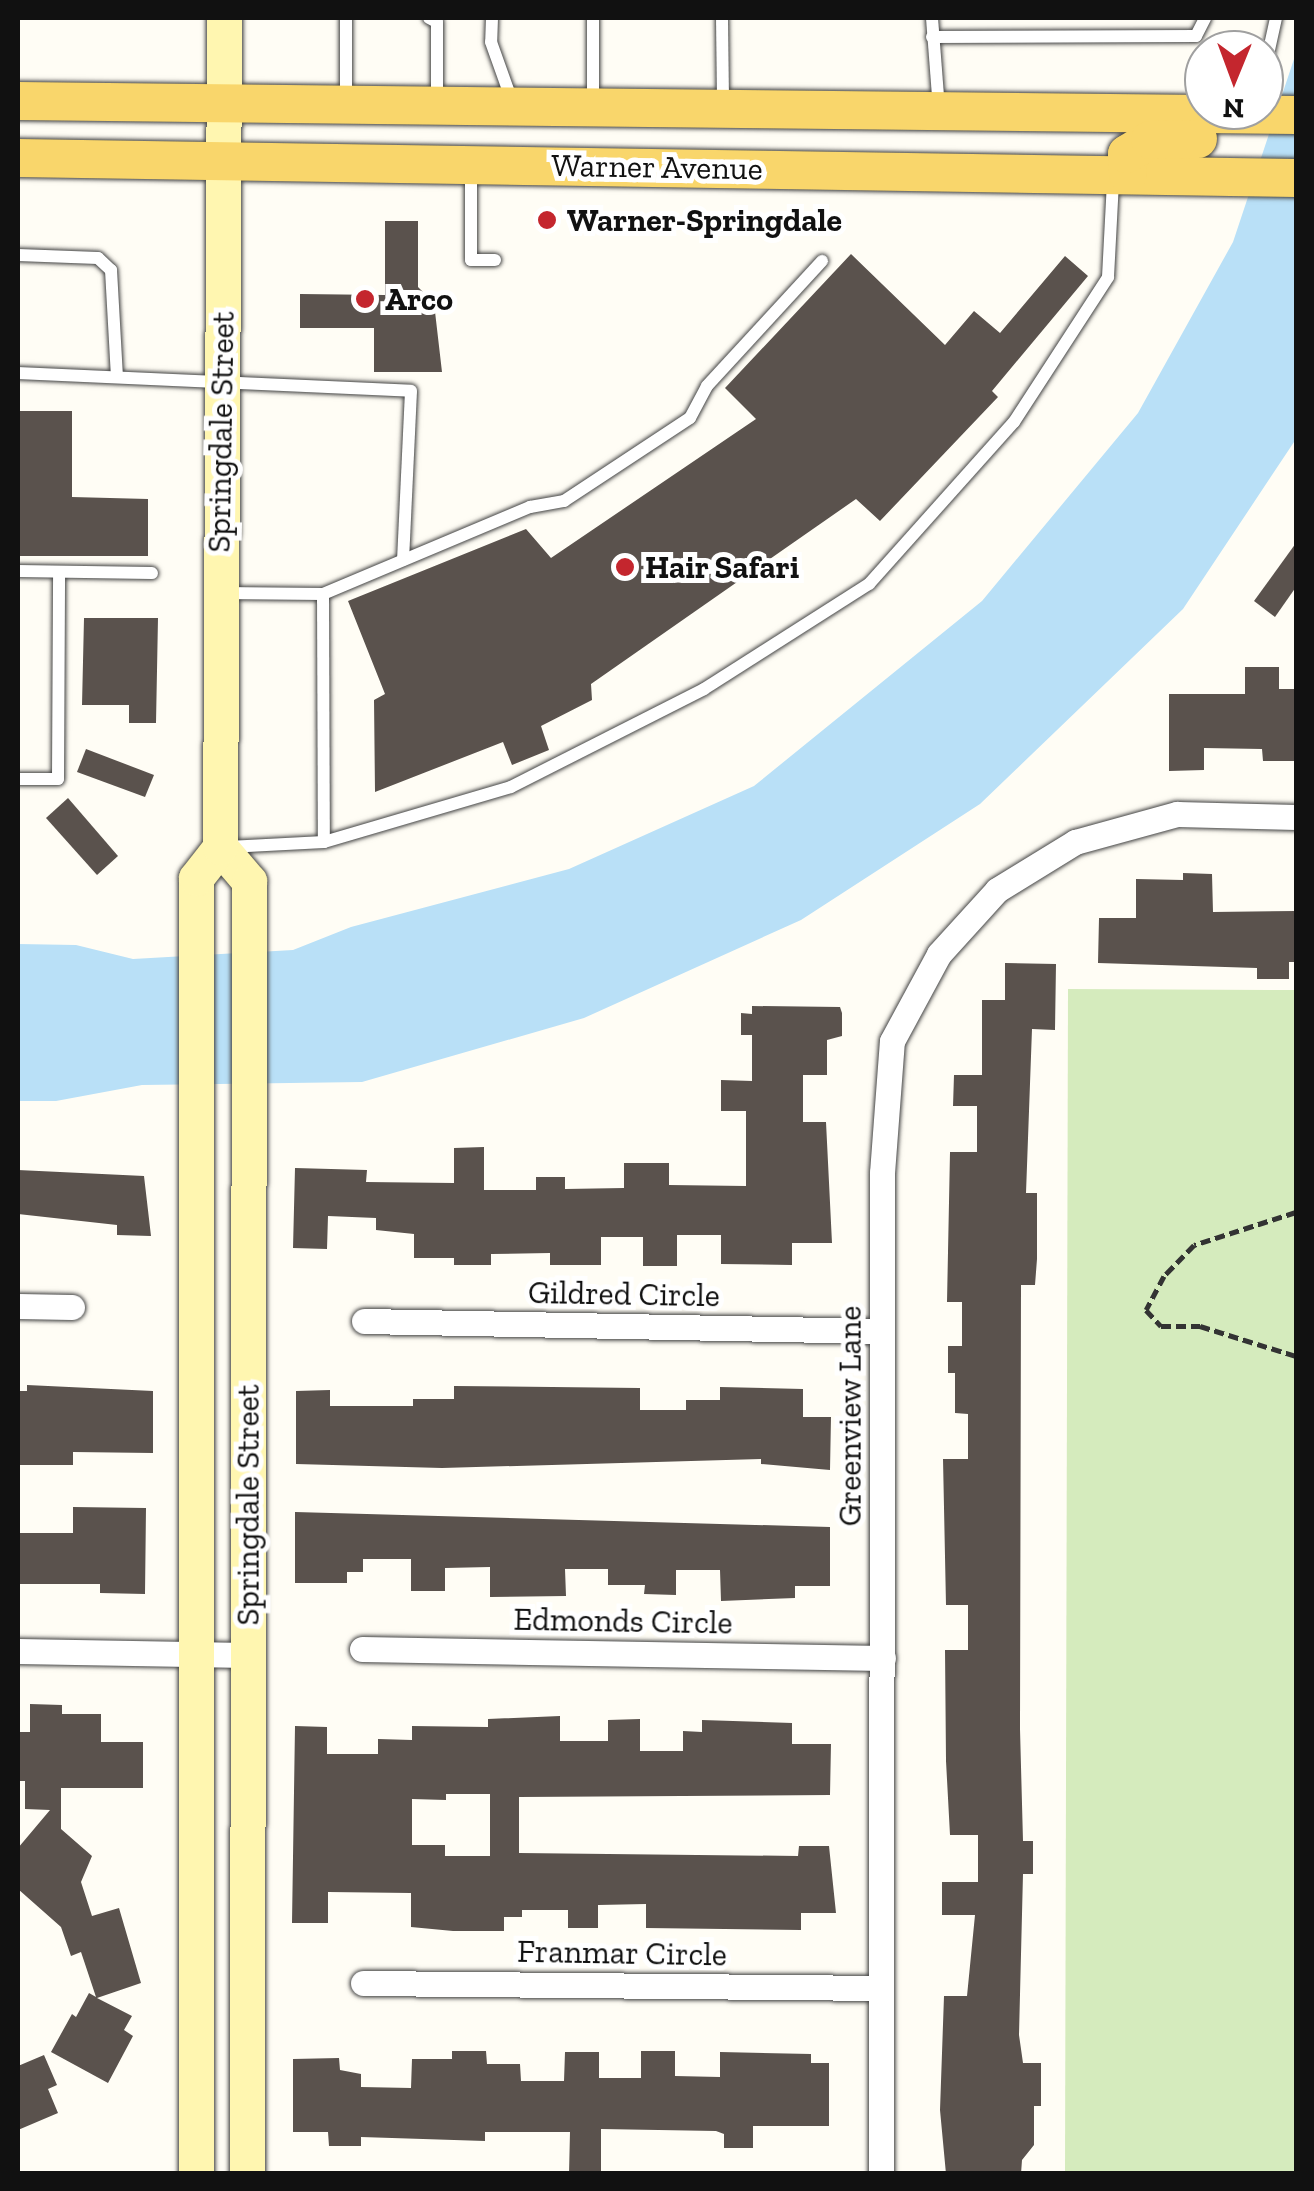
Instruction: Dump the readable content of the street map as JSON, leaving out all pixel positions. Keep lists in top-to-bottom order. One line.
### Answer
{"streets":{"main road":["Warner Avenue","Springdale Street"],"street":["Gildred Circle","Greenview Lane","Edmonds Circle","Franmar Circle"]},"crossings":[["Warner Avenue","Springdale Street"],["Gildred Circle","Greenview Lane"],["Greenview Lane","Edmonds Circle"],["Greenview Lane","Franmar Circle"]],"places":["Warner-Springdale","Arco","Hair Safari"],"north":"bottom"}
